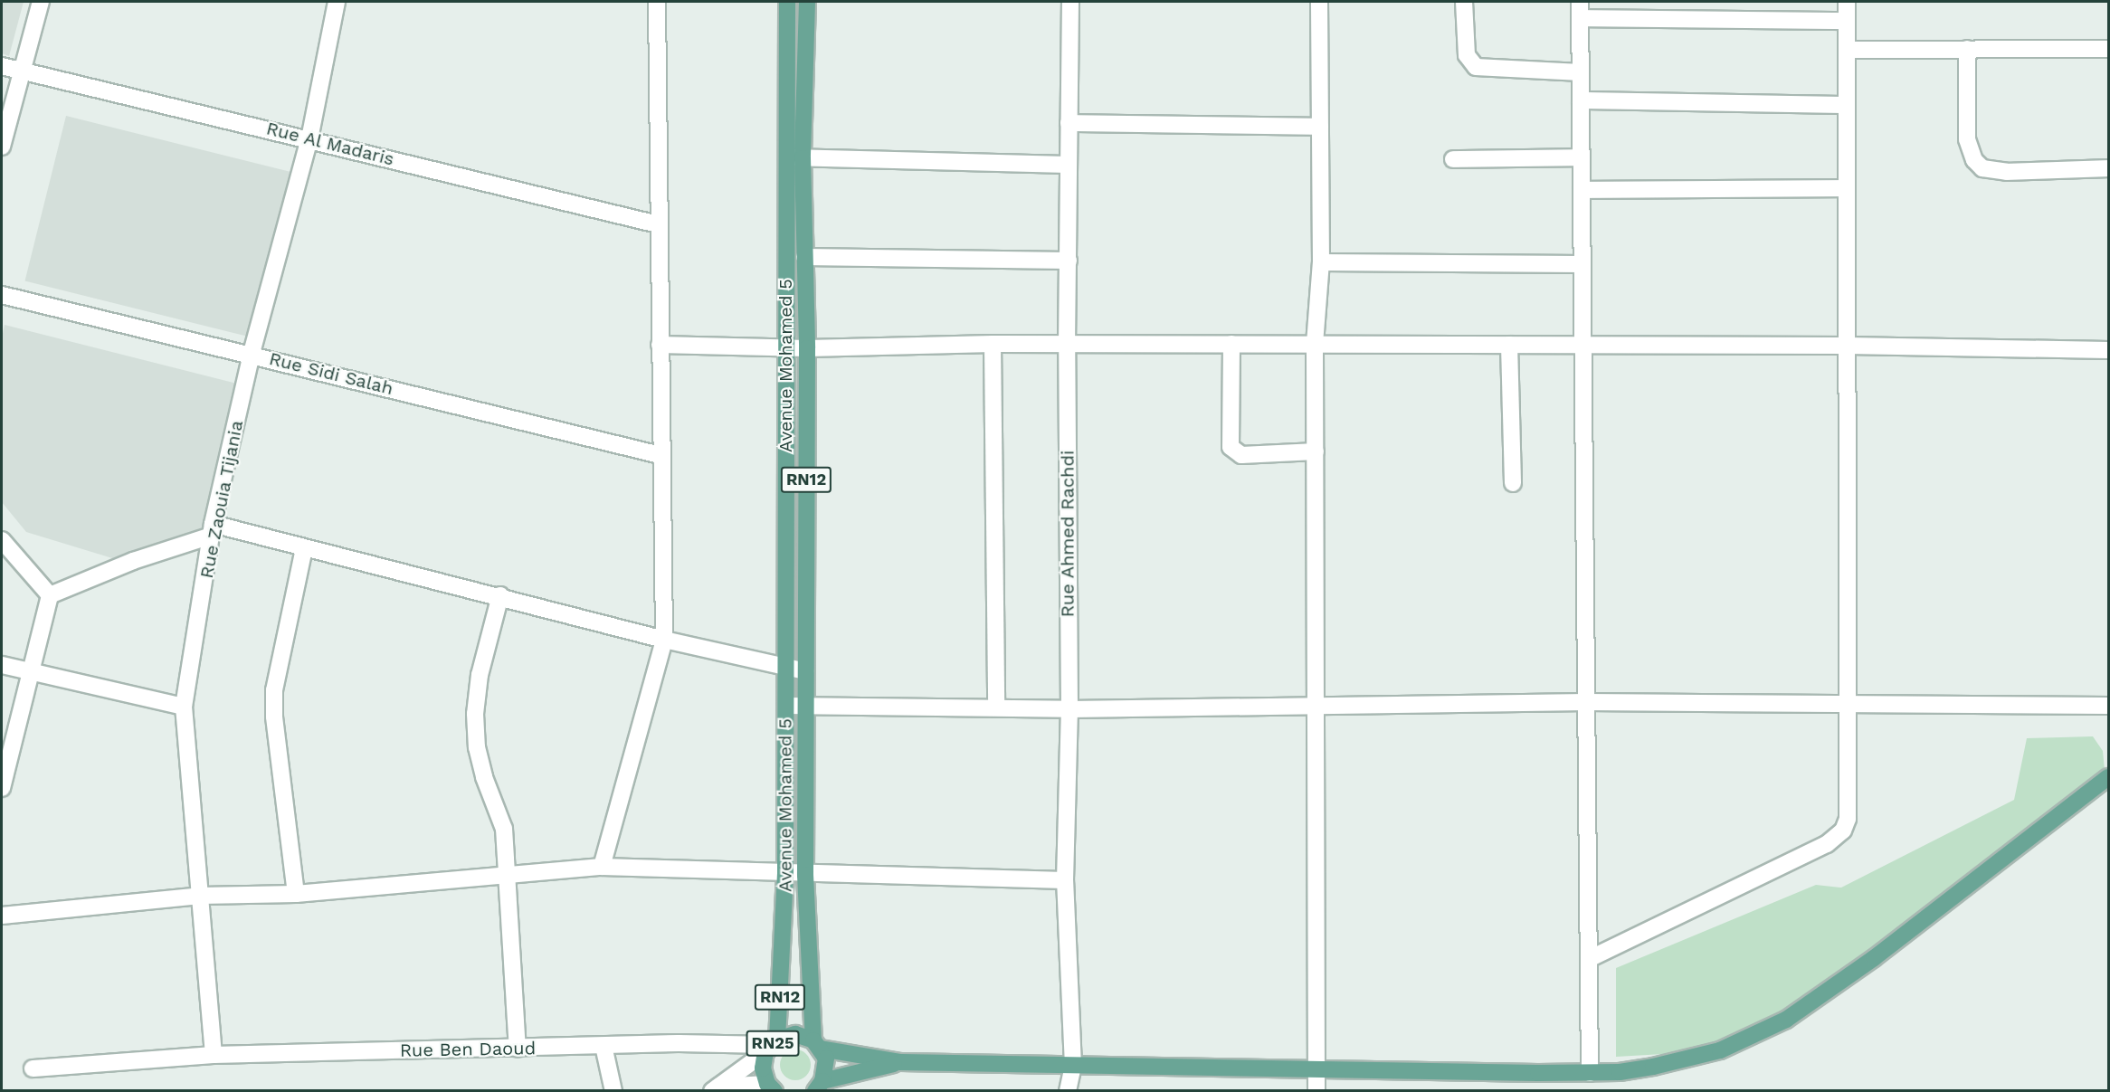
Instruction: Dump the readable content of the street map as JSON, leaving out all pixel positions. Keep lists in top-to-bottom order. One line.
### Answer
{"streets":{"main road":["Avenue Mohamed 5","RN12","RN25"],"street":["Rue Al Madaris","Rue Sidi Salah","Rue Zaouia Tijania","Rue Ahmed Rachdi","Rue Ben Daoud"]},"crossings":[["Rue Al Madaris","Rue Zaouia Tijania"],["Avenue Mohamed 5","RN25"],["Avenue Mohamed 5","Rue Ben Daoud"],["Rue Sidi Salah","Rue Zaouia Tijania"],["Rue Zaouia Tijania","Rue Ben Daoud"],["Rue Ahmed Rachdi","RN25"],["RN25","Rue Ben Daoud"]]}
